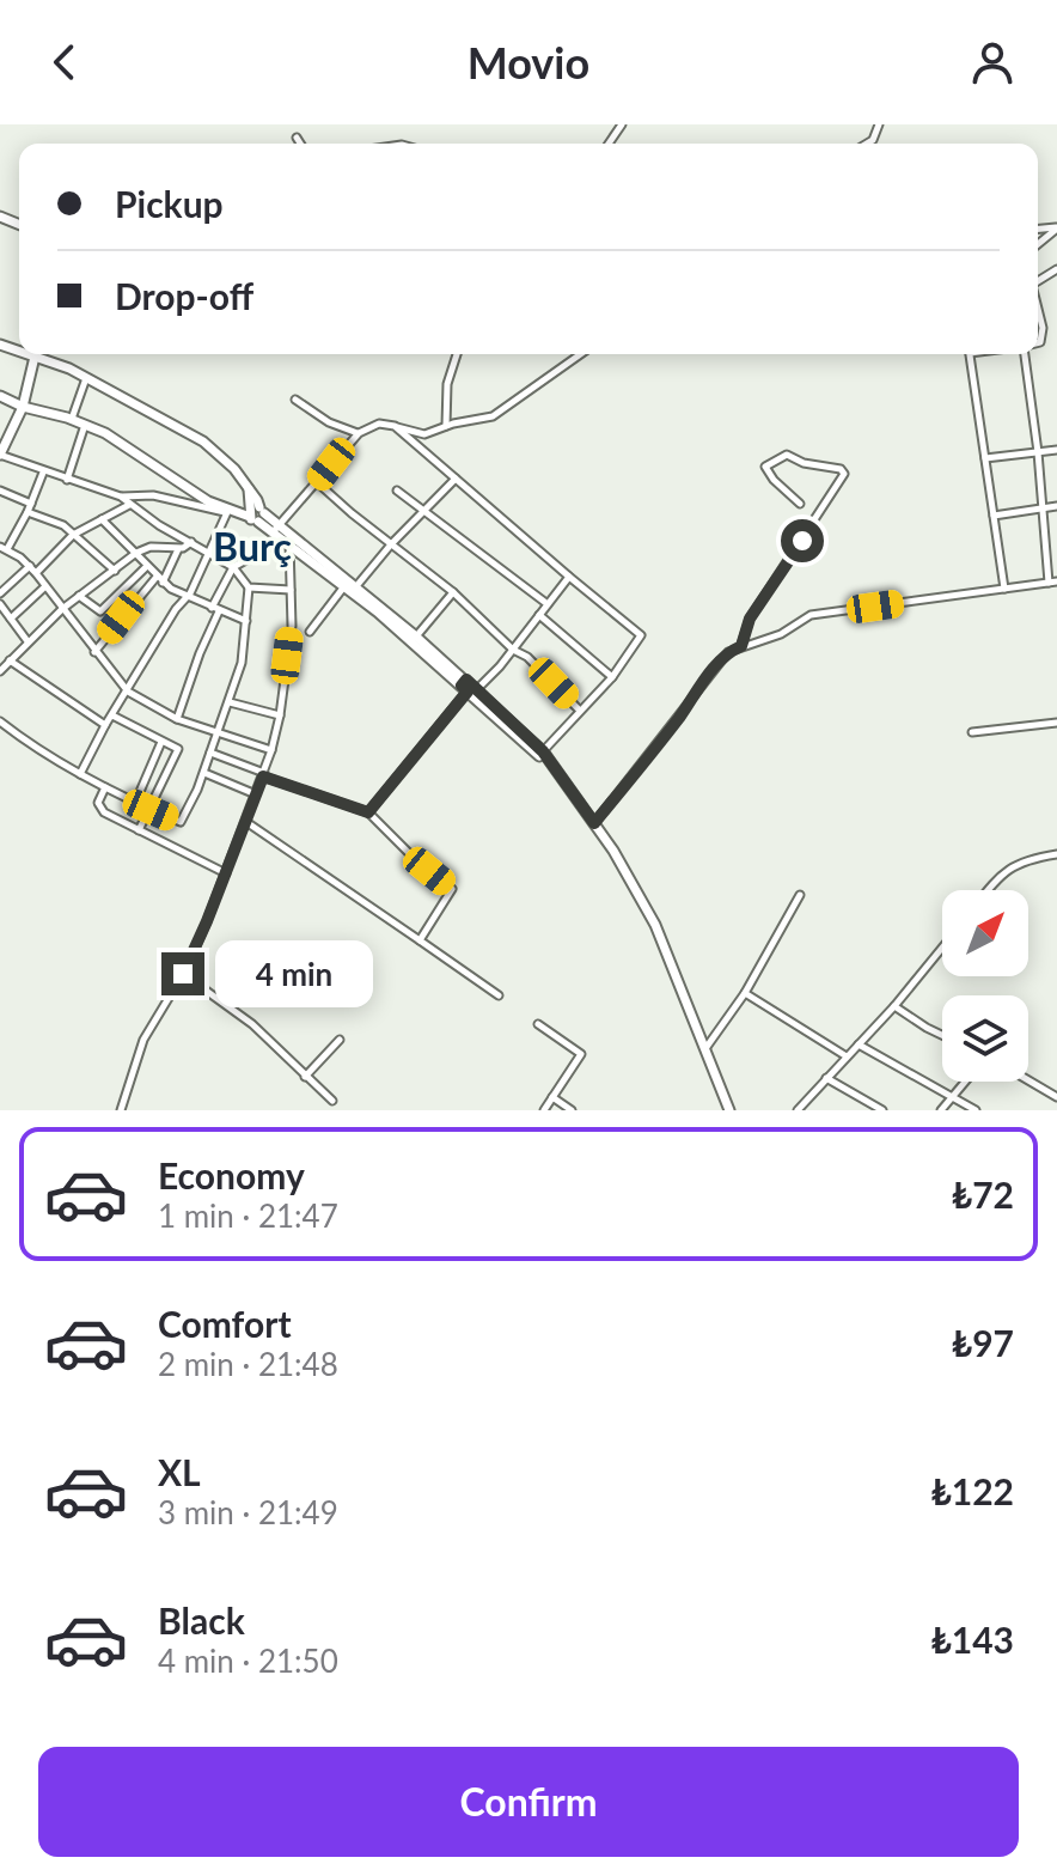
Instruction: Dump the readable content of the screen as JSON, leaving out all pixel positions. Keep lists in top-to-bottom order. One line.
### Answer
{"districts":["Burç"],"north":"top right","page":{"header":"Movio","banner":["Pickup","Drop-off"],"bubble":"4 min","list":[{"name":"Economy","note":"1 min · 21:47","value":"₺72"},{"name":"Comfort","note":"2 min · 21:48","value":"₺97"},{"name":"XL","note":"3 min · 21:49","value":"₺122"},{"name":"Black","note":"4 min · 21:50","value":"₺143"}],"buttons":"Confirm"}}
